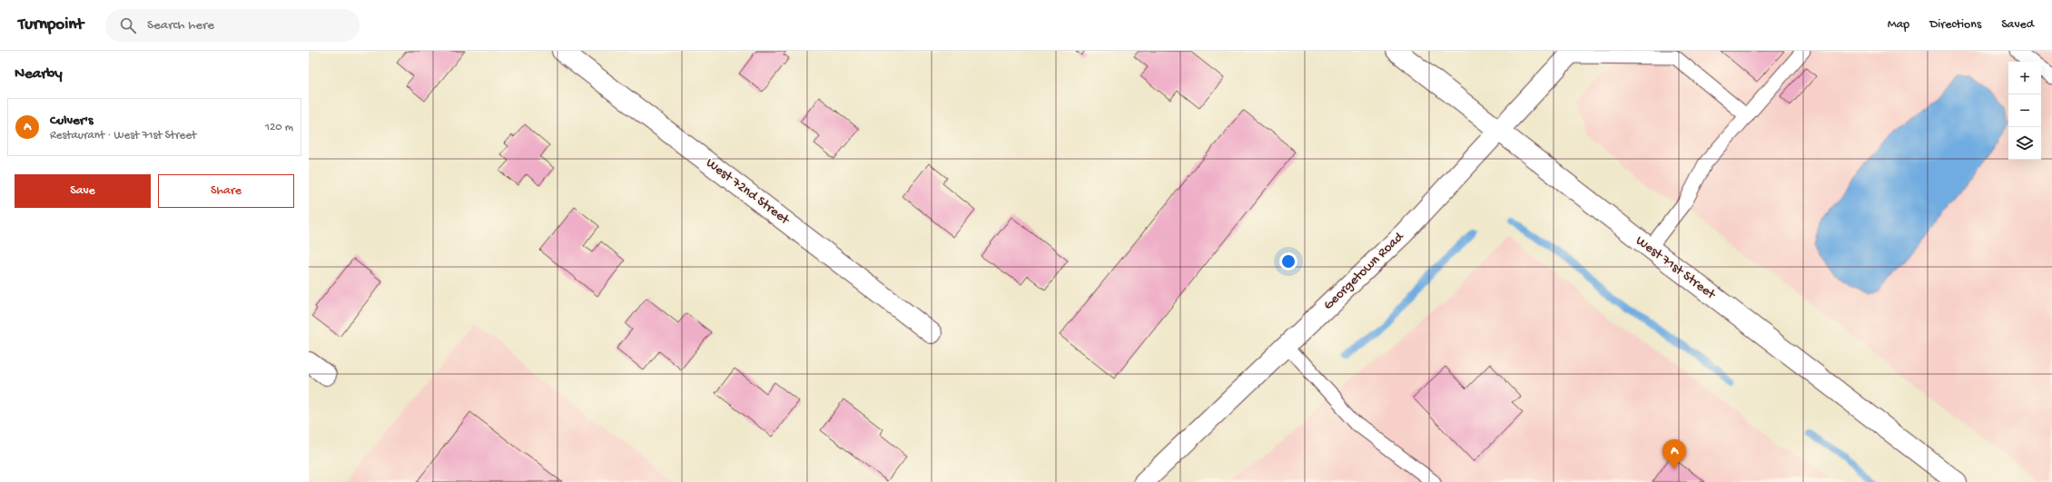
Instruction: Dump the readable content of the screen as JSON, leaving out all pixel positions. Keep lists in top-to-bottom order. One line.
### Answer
{"streets":{"main road":["West 72nd Street","West 71st Street","Georgetown Road"]},"crossings":[["West 71st Street","Georgetown Road"]],"page":{"header":"Turnpoint","search":"Search here","nav":["Map","Directions","Saved"],"heading":"Nearby","map_buttons":["+","−"],"list":[{"mark":"A","name":"Culver's","note":"Restaurant · West 71st Street","value":"120 m"}],"buttons":["Save","Share"],"pins":"A"}}
